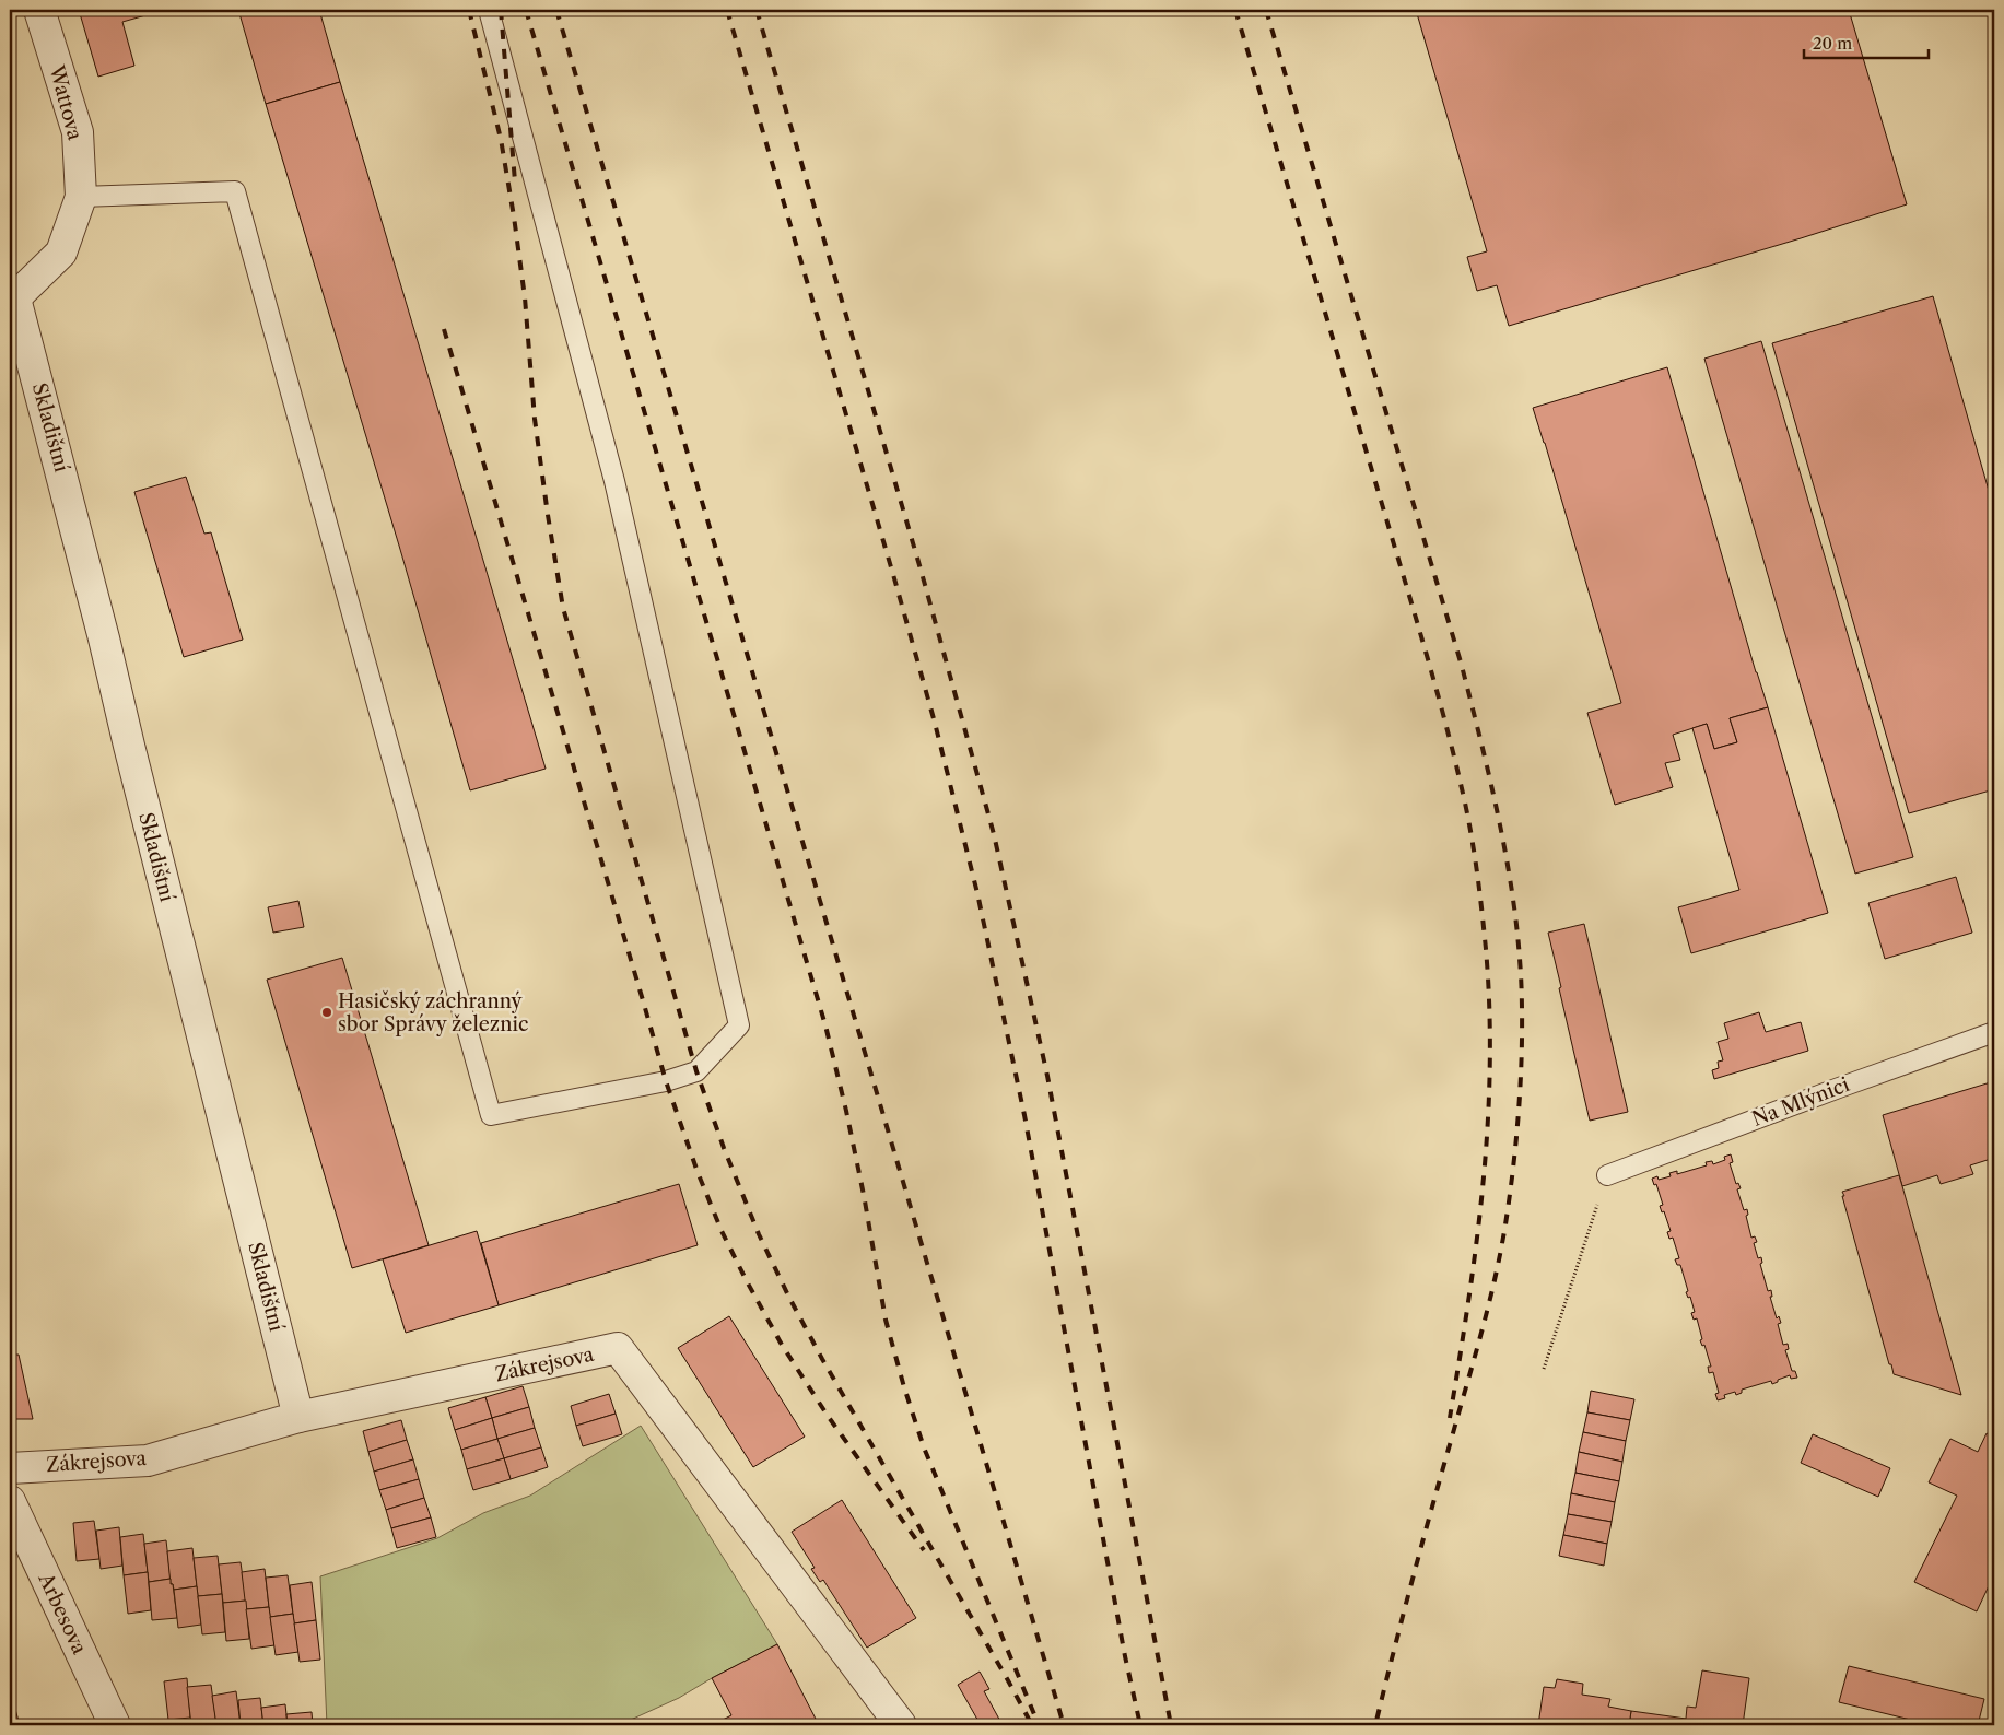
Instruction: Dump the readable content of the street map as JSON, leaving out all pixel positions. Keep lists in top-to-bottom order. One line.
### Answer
{"streets":{"street":["Wattova","Skladištní","Zákrejsova","Arbesova"],"lane":["Na Mlýnici"]},"crossings":[["Wattova","Skladištní"],["Skladištní","Zákrejsova"]],"places":["Hasičský záchranný sbor Správy železnic"],"scale_bar":"20 m"}
